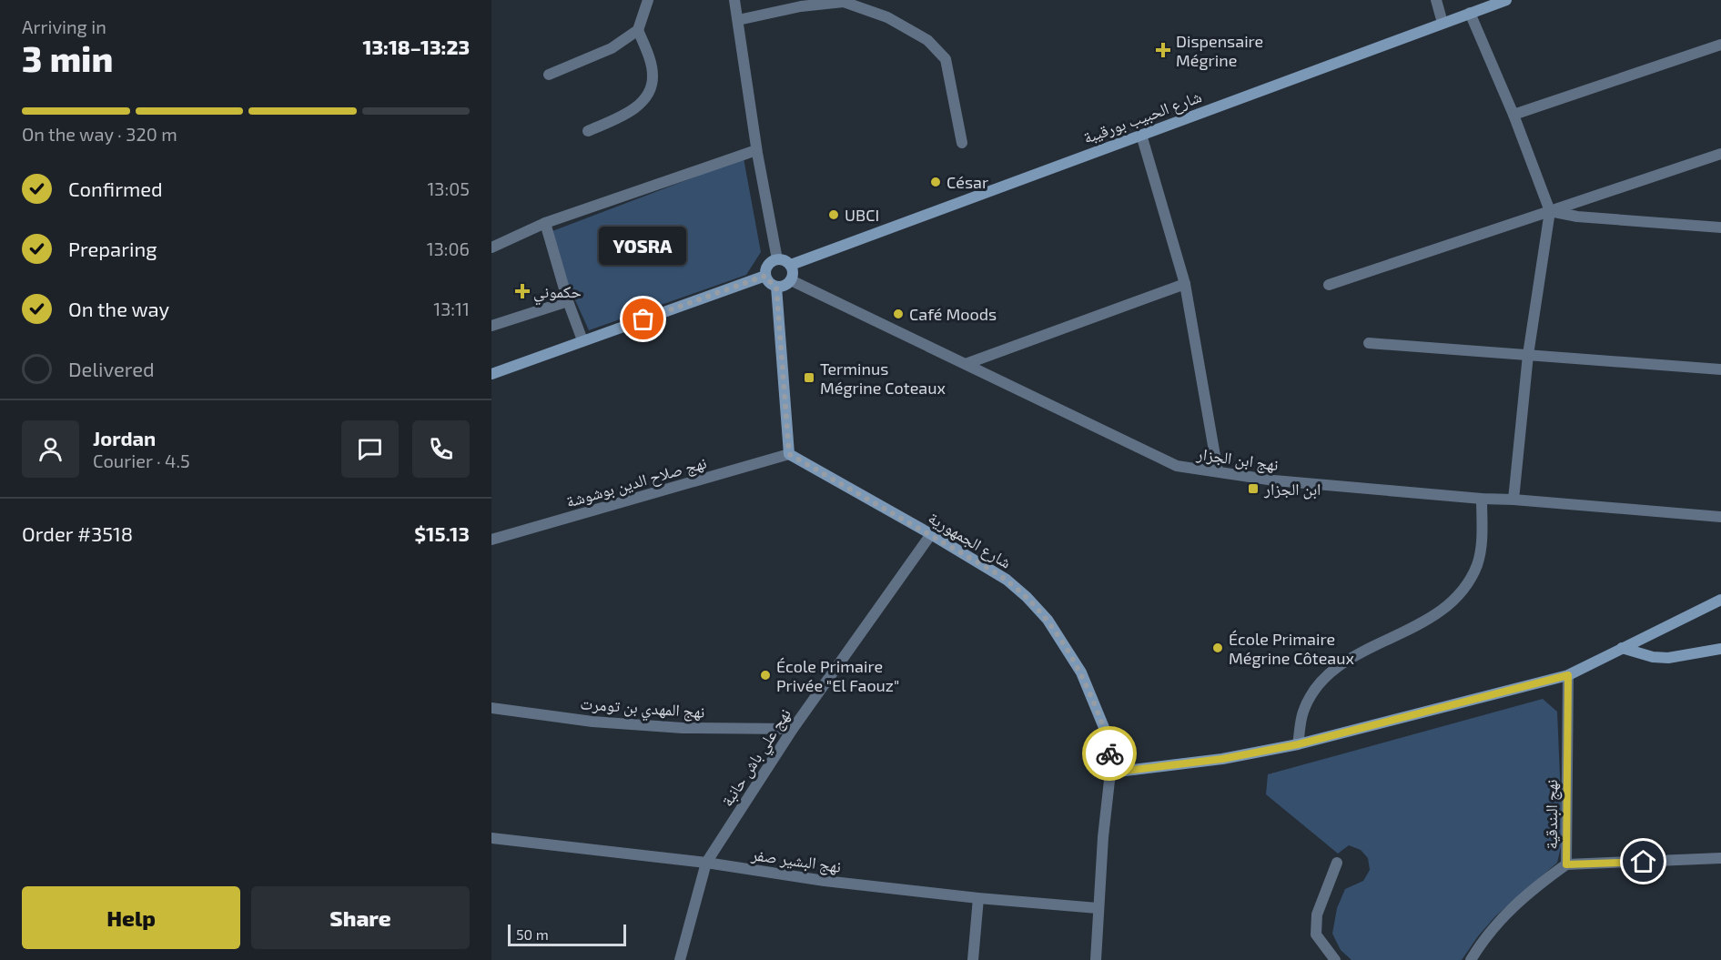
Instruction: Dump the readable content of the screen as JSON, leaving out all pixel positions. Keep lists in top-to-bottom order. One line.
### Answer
{"streets":{"street":["شارع الحبيب بورقيبة","نهج ابن الجزار","نهج صلاح الدين بوشوشة","شارع الجمهورية","نهج المهدي بن تومرت","نهج علي باش حانبة","نهج البندقية","نهج البشير صفر"]},"crossings":[["شارع الحبيب بورقيبة","نهج ابن الجزار"],["نهج صلاح الدين بوشوشة","شارع الجمهورية"],["شارع الجمهورية","نهج علي باش حانبة"],["شارع الجمهورية","نهج البشير صفر"],["نهج المهدي بن تومرت","نهج علي باش حانبة"],["نهج علي باش حانبة","نهج البشير صفر"]],"places":{"health":["Dispensaire Mégrine","حكموني"],"other":["César","UBCI","Café Moods","YOSRA","École Primaire Mégrine Côteaux","École Primaire Privée \"El Faouz\""],"transit":["Terminus Mégrine Coteaux","ابن الجزار"]},"scale_bar":"50 m","page":{"heading":["3 min","Arriving in","13:18–13:23"],"panel":["Jordan","Courier · 4.5","Order #3518","$15.13"],"bar":"On the way · 320 m","list":[["Confirmed","13:05"],["Preparing","13:06"],["On the way","13:11"],"Delivered"],"bubble":"YOSRA","buttons":["Help","Share"],"scale":"50 m"}}
